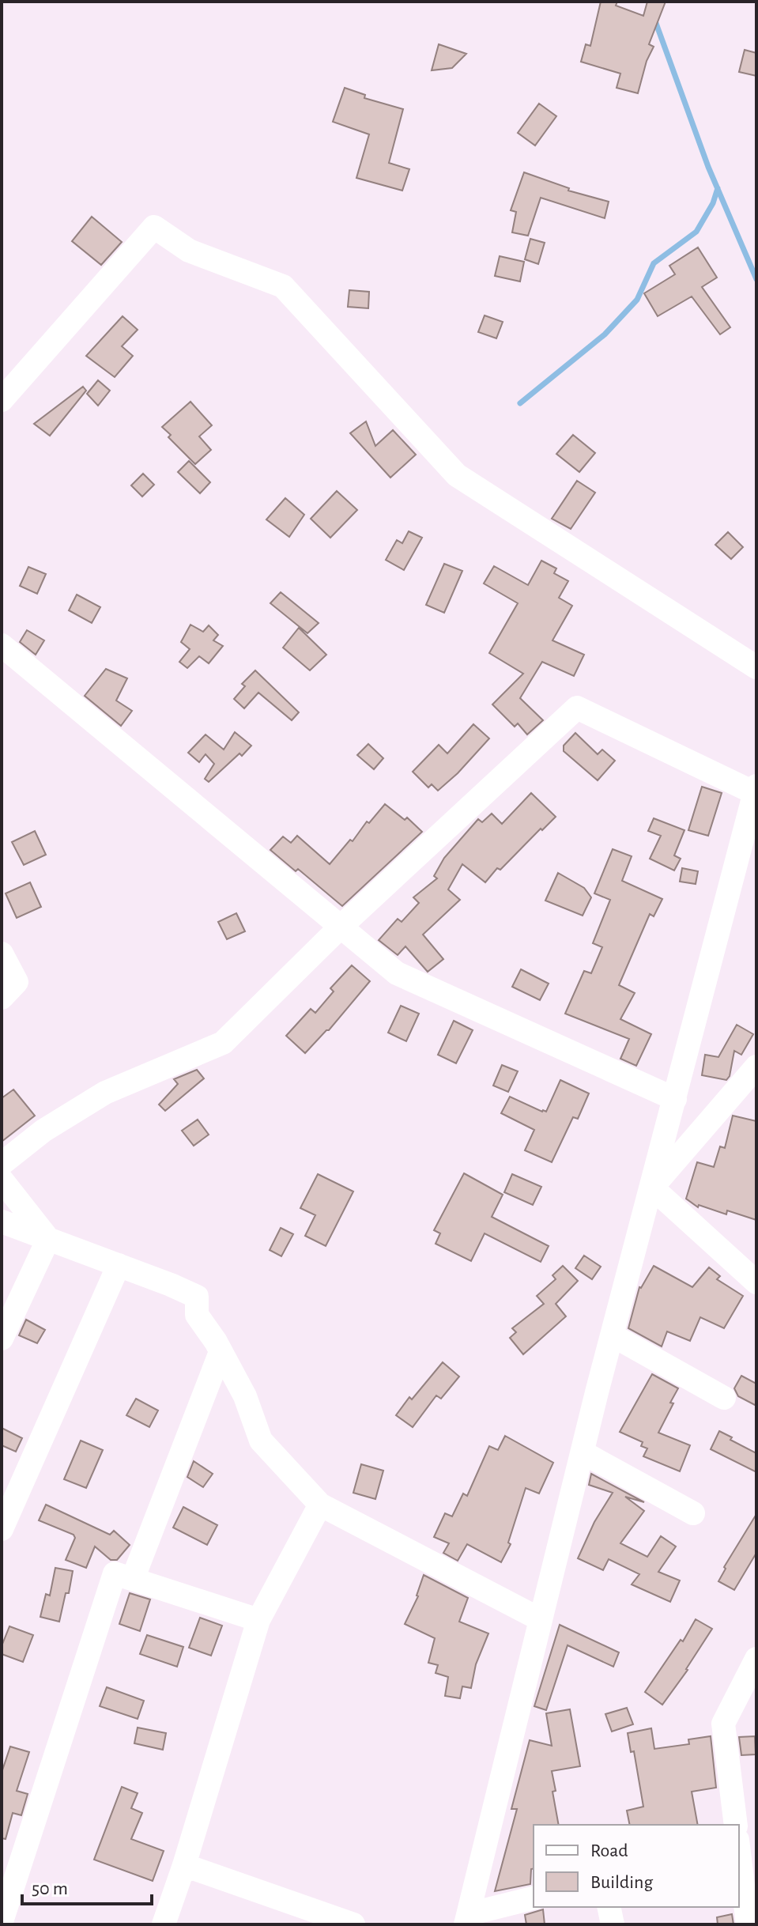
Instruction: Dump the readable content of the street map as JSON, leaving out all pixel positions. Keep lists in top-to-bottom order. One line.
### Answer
{"legend":["Road","Building"],"scale_bar":"50 m"}
